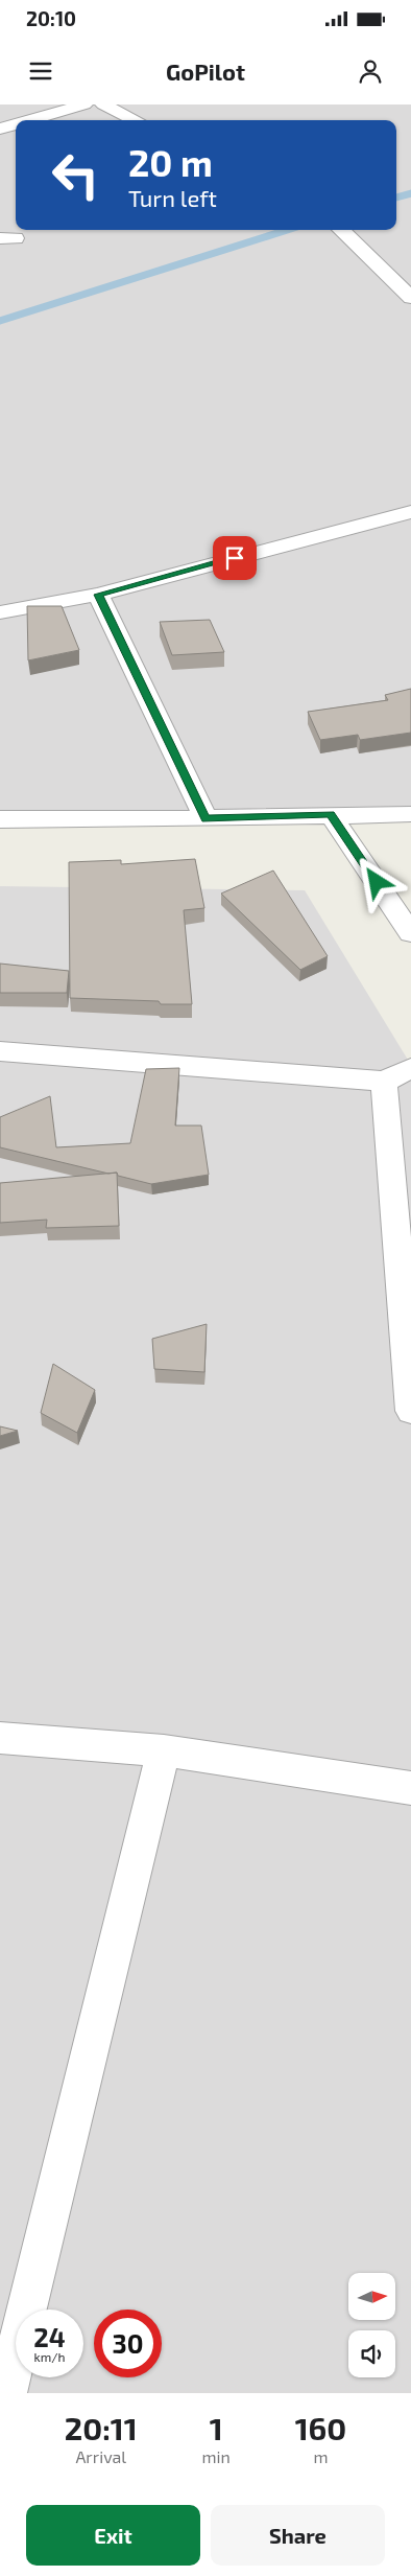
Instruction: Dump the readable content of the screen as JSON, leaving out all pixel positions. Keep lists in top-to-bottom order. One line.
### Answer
{"north":"right","page":{"status":"20:10","header":"GoPilot","turn":["20 m","Turn left"],"speed":"24 km/h","limit":"30","eta":["20:11","Arrival","1","min","160","m"],"buttons":["Exit","Share"]}}
